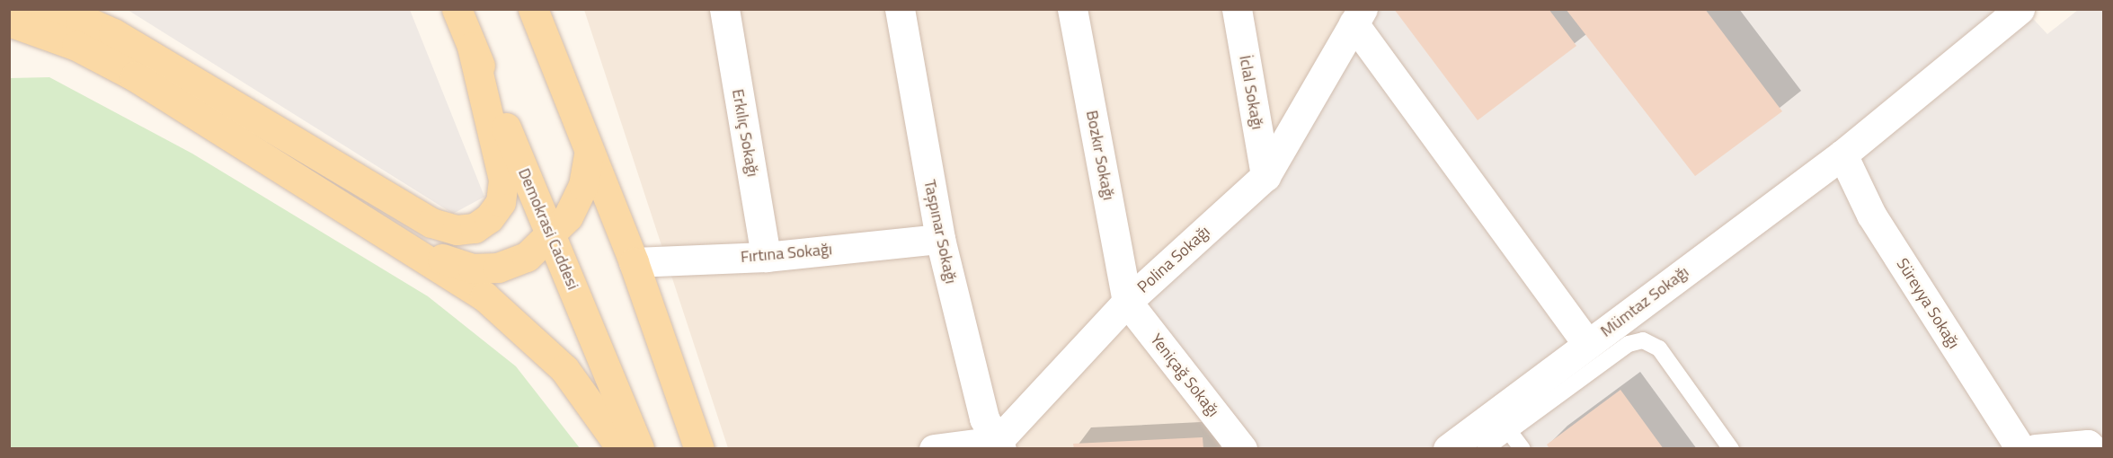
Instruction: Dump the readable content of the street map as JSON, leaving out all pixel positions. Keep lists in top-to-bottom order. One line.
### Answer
{"streets":{"main road":["Demokrasi Caddesi"],"street":["İclal Sokağı","Erkılıç Sokağı","Bozkır Sokağı","Taşpınar Sokağı","Fırtına Sokağı","Polina Sokağı","Mümtaz Sokağı","Süreyya Sokağı","Yeniçağ Sokağı"]},"crossings":[["İclal Sokağı","Polina Sokağı"],["Erkılıç Sokağı","Fırtına Sokağı"],["Bozkır Sokağı","Polina Sokağı"],["Bozkır Sokağı","Yeniçağ Sokağı"],["Taşpınar Sokağı","Fırtına Sokağı"],["Taşpınar Sokağı","Polina Sokağı"],["Polina Sokağı","Yeniçağ Sokağı"],["Mümtaz Sokağı","Süreyya Sokağı"]]}
